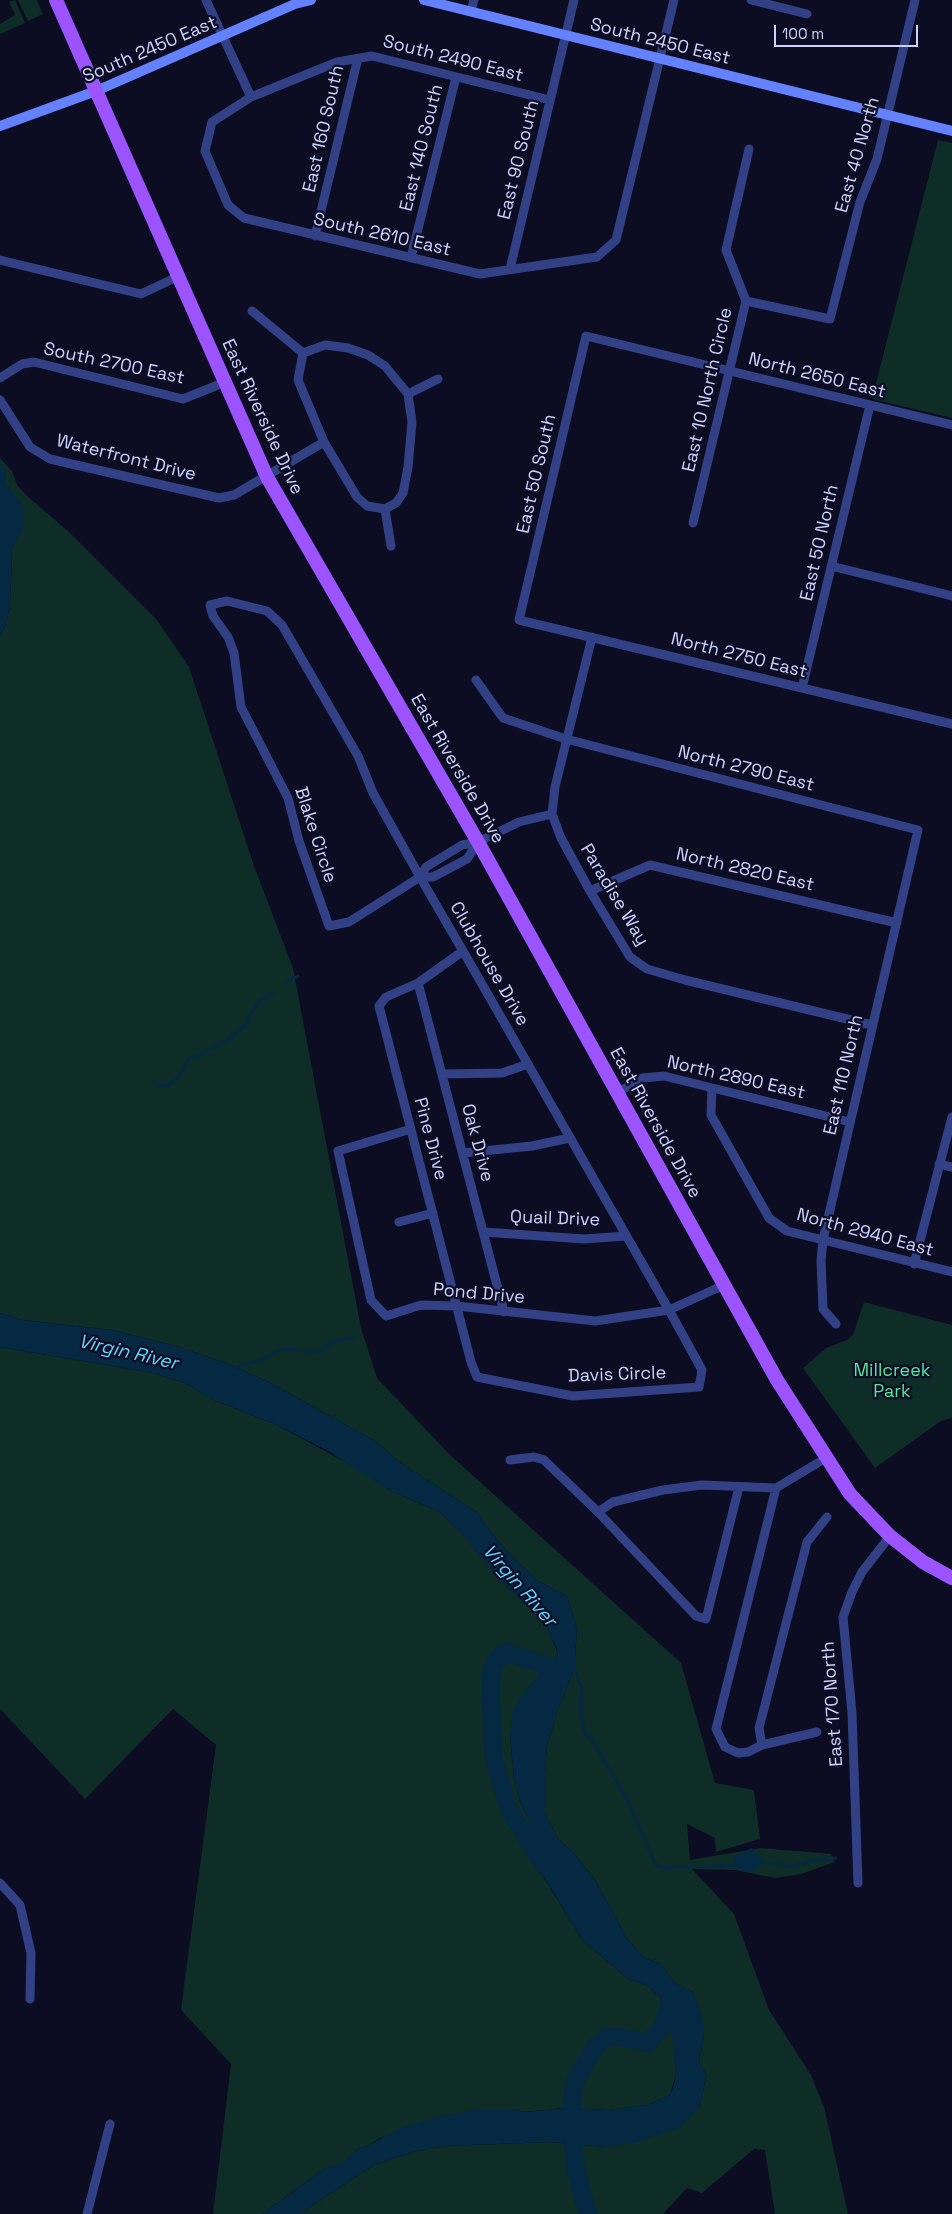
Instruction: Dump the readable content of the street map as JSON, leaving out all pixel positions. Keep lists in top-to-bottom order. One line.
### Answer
{"streets":{"main road":["East Riverside Drive"],"street":["South 2450 East","South 2490 East","East 160 South","East 140 South","East 40 North","East 90 South","South 2610 East","South 2700 East","North 2650 East","East 10 North Circle","Waterfront Drive","East 50 South","East 50 North","North 2750 East","North 2790 East","Blake Circle","North 2820 East","Paradise Way","Clubhouse Drive","East 110 North","North 2890 East","Pine Drive","Oak Drive","Quail Drive","North 2940 East","Pond Drive","Davis Circle","East 170 North"]},"crossings":[["South 2450 East","East 40 North"],["South 2450 East","East 90 South"],["South 2450 East","South 2610 East"],["South 2450 East","East Riverside Drive"],["South 2490 East","East 160 South"],["South 2490 East","East 140 South"],["South 2490 East","East 90 South"],["South 2490 East","South 2610 East"],["East 160 South","South 2610 East"],["East 140 South","South 2610 East"],["East 40 North","East 10 North Circle"],["East 90 South","South 2610 East"],["South 2700 East","East Riverside Drive"],["North 2650 East","East 10 North Circle"],["North 2650 East","East 50 South"],["North 2650 East","East 50 North"],["East Riverside Drive","Waterfront Drive"],["East Riverside Drive","North 2890 East"],["East Riverside Drive","Pond Drive"],["East Riverside Drive","East 170 North"],["East 50 South","North 2750 East"],["East 50 North","North 2750 East"],["North 2750 East","Paradise Way"],["North 2790 East","Paradise Way"],["North 2790 East","East 110 North"],["Blake Circle","Clubhouse Drive"],["North 2820 East","Paradise Way"],["North 2820 East","East 110 North"],["Paradise Way","East 110 North"],["Clubhouse Drive","Pine Drive"],["Clubhouse Drive","Quail Drive"],["Clubhouse Drive","Pond Drive"],["Clubhouse Drive","Davis Circle"],["East 110 North","North 2890 East"],["East 110 North","North 2940 East"],["North 2890 East","North 2940 East"],["Pine Drive","Oak Drive"],["Pine Drive","Pond Drive"],["Pine Drive","Davis Circle"],["Oak Drive","Quail Drive"],["Oak Drive","Pond Drive"]],"water":["Virgin River"],"parks":["Millcreek Park"],"scale_bar":"100 m"}
